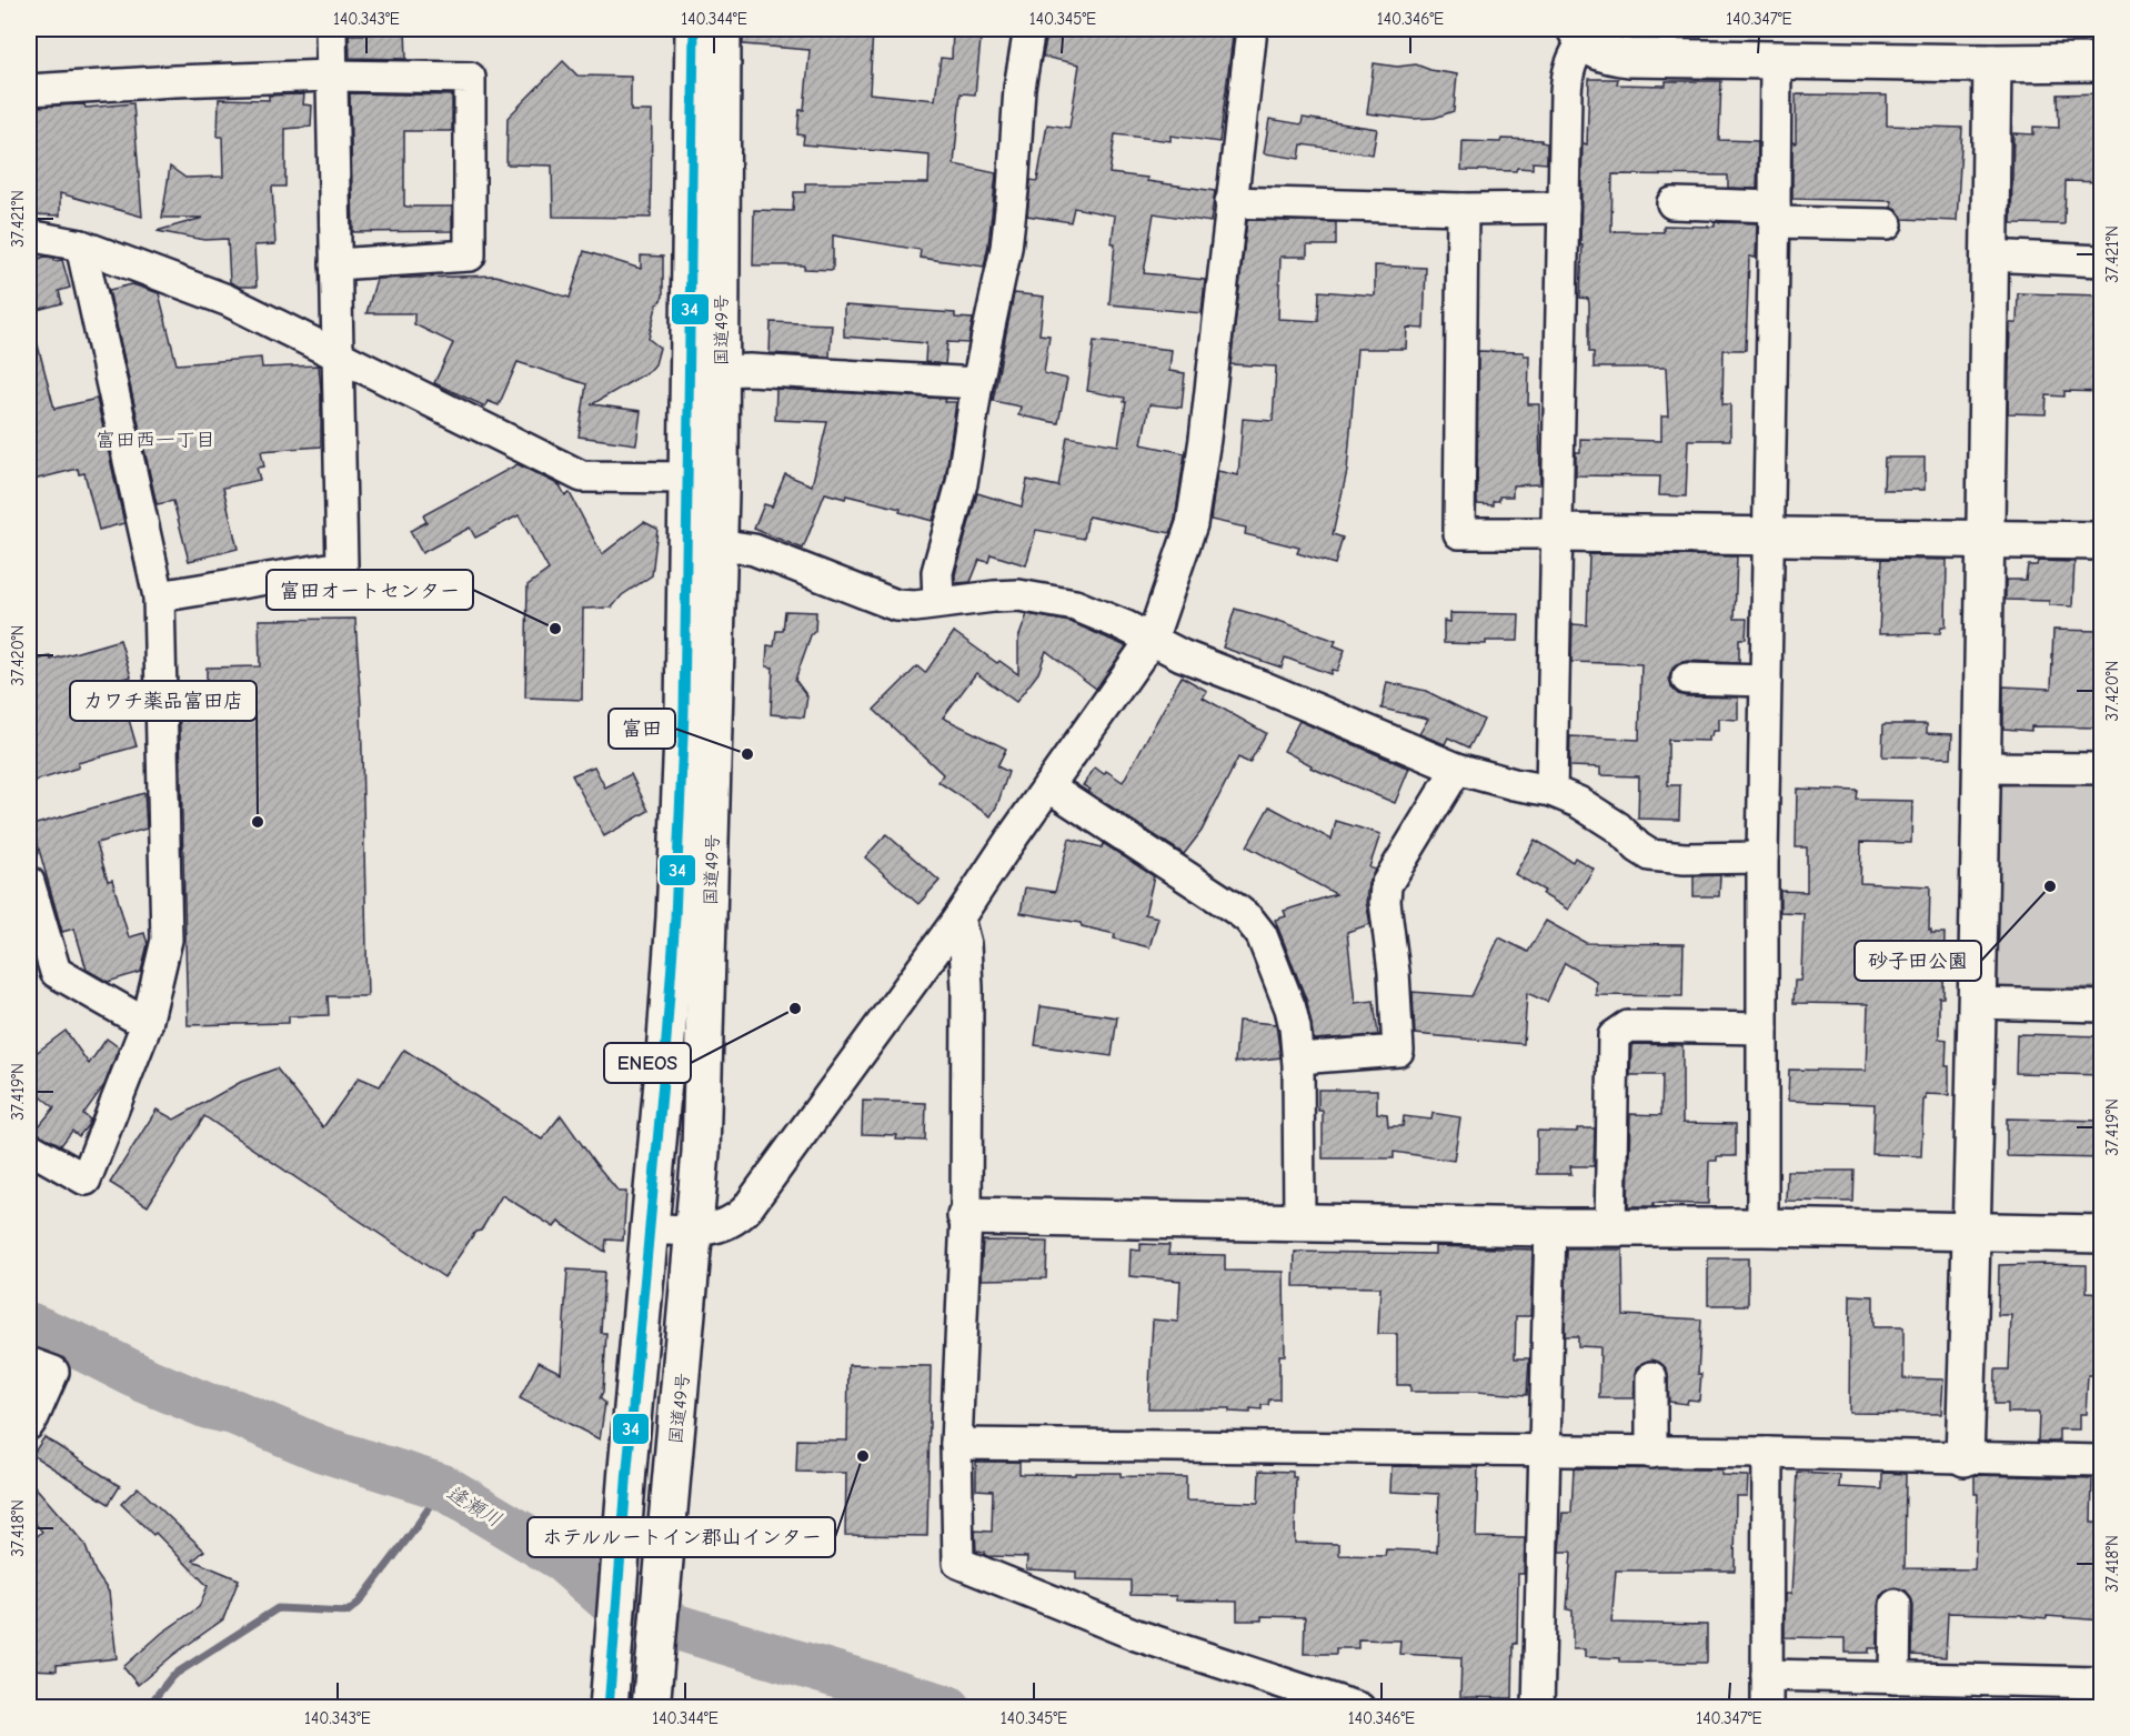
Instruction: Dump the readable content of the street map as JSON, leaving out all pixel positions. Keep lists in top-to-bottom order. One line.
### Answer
{"streets":{"main road":["国道49号"]},"districts":["富田西一丁目"],"water":["逢瀬川"],"places":["富田オートセンター","富田","カワチ薬品富田店","砂子田公園","ENEOS","ホテルルートイン郡山インター"],"lines":["transit line 34"],"coordinates":["140.343°E","140.344°E","140.345°E","140.346°E","140.347°E","37.421°N","37.420°N","37.419°N","37.418°N"]}
